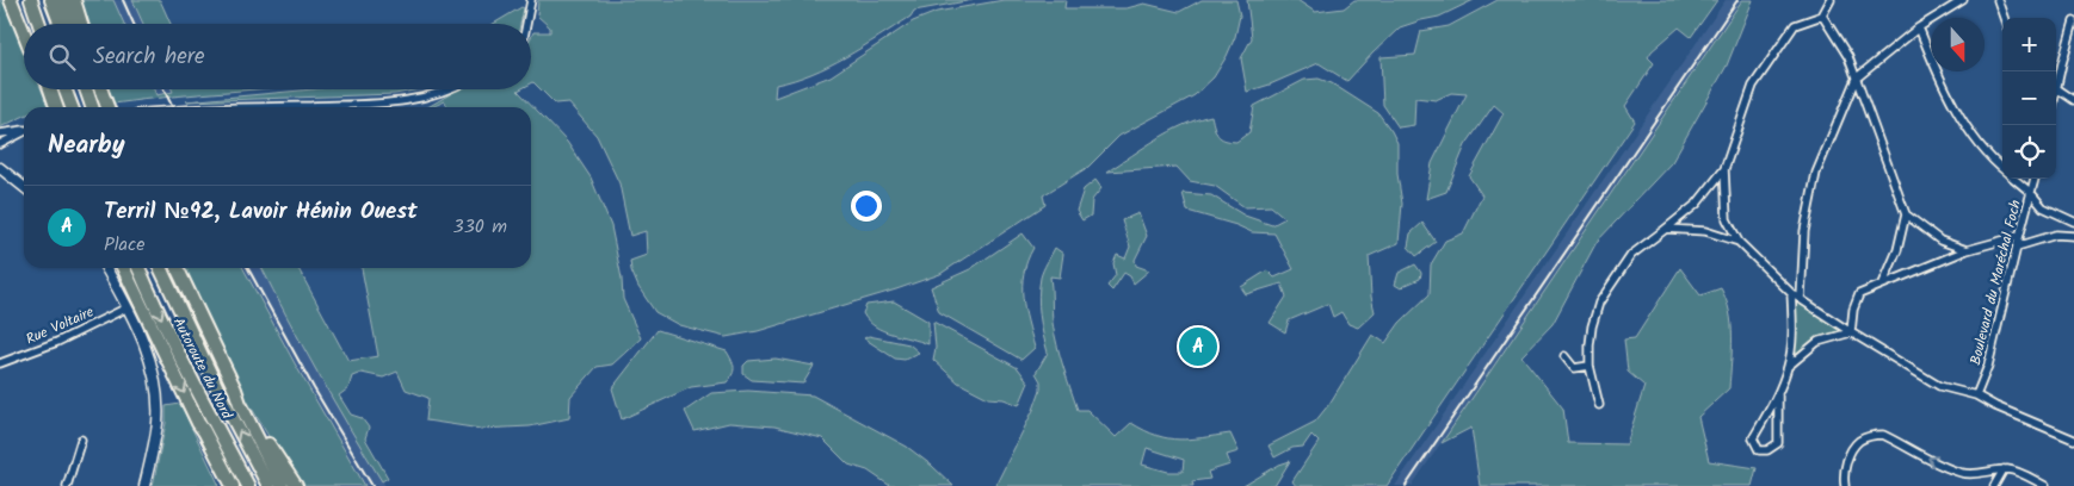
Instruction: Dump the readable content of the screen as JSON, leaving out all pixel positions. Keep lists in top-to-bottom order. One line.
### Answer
{"streets":{"highway":["Autoroute du Nord"],"street":["Boulevard du Maréchal Foch","Rue Voltaire"]},"north":"bottom","page":{"map_buttons":["+","−"],"search":"Search here","heading":"Nearby","list":[{"mark":"A","name":"Terril №92, Lavoir Hénin Ouest","note":"Place","value":"330 m"}],"pins":"A"}}
